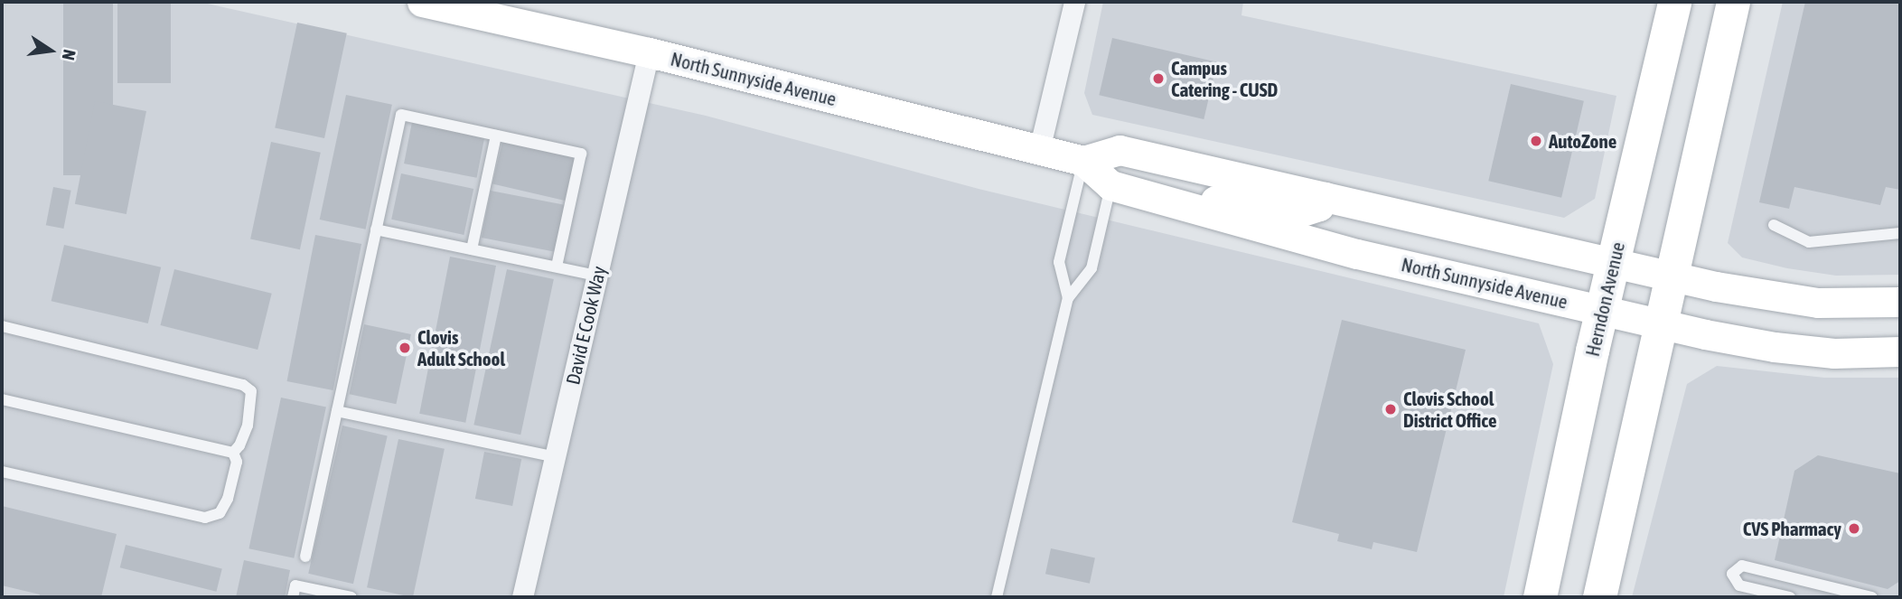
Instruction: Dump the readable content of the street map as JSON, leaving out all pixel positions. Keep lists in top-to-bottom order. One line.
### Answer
{"streets":{"main road":["North Sunnyside Avenue","Herndon Avenue"],"street":["David E Cook Way"]},"crossings":[["North Sunnyside Avenue","Herndon Avenue"],["North Sunnyside Avenue","David E Cook Way"]],"places":["Campus Catering - CUSD","AutoZone","Clovis Adult School","Clovis School District Office","CVS Pharmacy"],"north":"right"}
